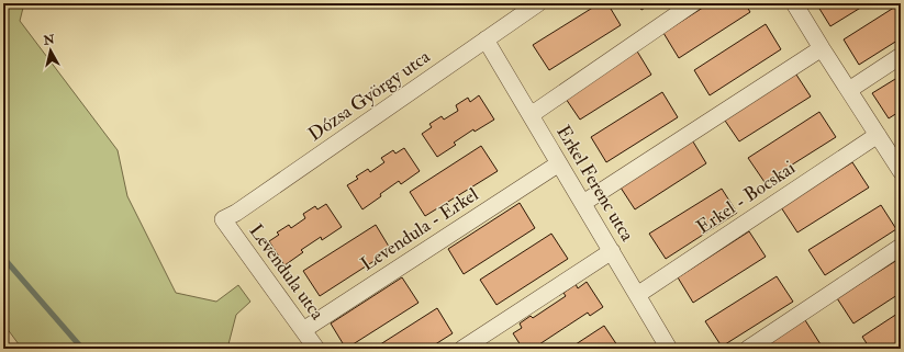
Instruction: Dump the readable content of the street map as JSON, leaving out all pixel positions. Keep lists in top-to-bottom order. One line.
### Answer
{"streets":{"street":["Dózsa György utca","Erkel Ferenc utca","Erkel - Bocskai","Levendula - Erkel","Levendula utca"]},"crossings":[["Dózsa György utca","Erkel Ferenc utca"],["Dózsa György utca","Levendula utca"],["Erkel Ferenc utca","Erkel - Bocskai"],["Erkel Ferenc utca","Levendula - Erkel"],["Levendula - Erkel","Levendula utca"]],"north":"top"}
